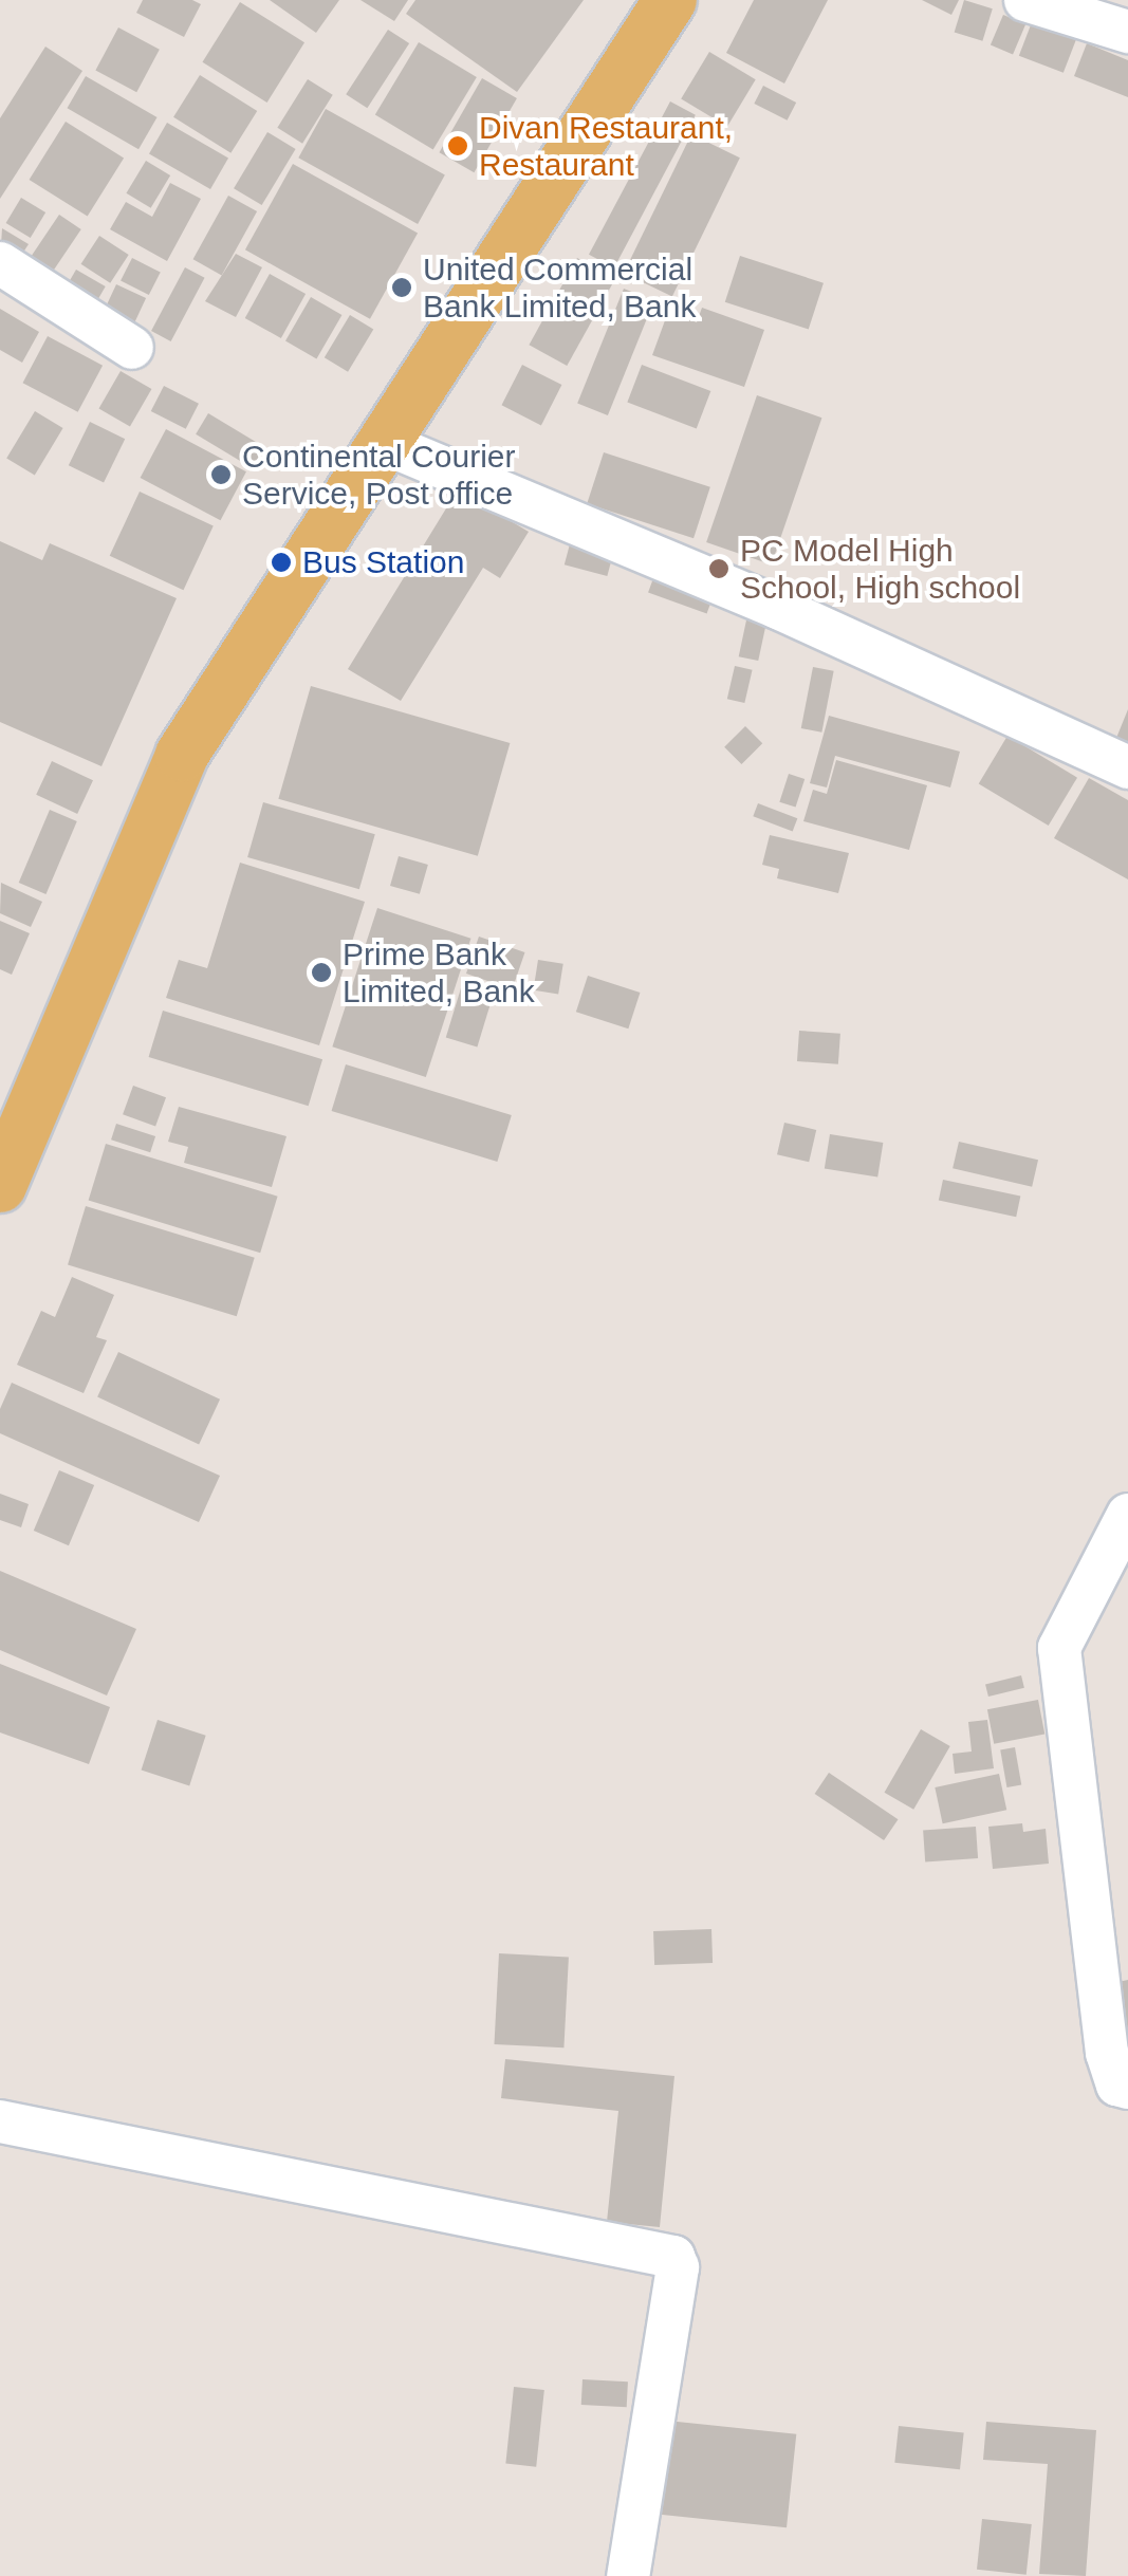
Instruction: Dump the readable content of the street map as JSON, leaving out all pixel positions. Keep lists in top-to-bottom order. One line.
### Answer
{"places":["Divan Restaurant, Restaurant","United Commercial Bank Limited, Bank","Continental Courier Service, Post office","Bus Station","PC Model High School, High school","Prime Bank Limited, Bank"]}
